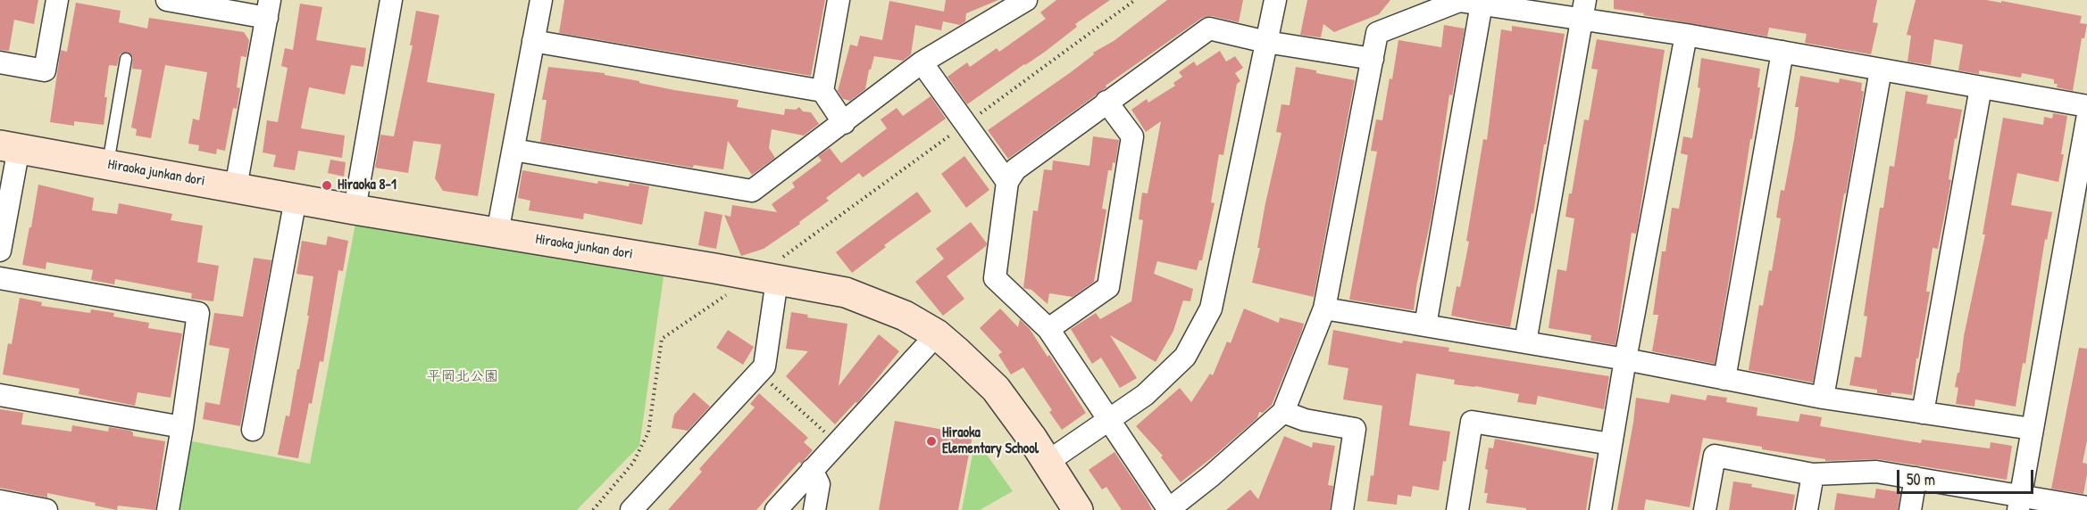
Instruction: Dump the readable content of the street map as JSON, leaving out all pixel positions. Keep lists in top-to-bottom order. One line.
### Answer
{"streets":{"street":["Hiraoka junkan dori"]},"parks":["平岡北公園"],"places":["Hiraoka 8-1","Hiraoka Elementary School"],"scale_bar":"50 m"}
